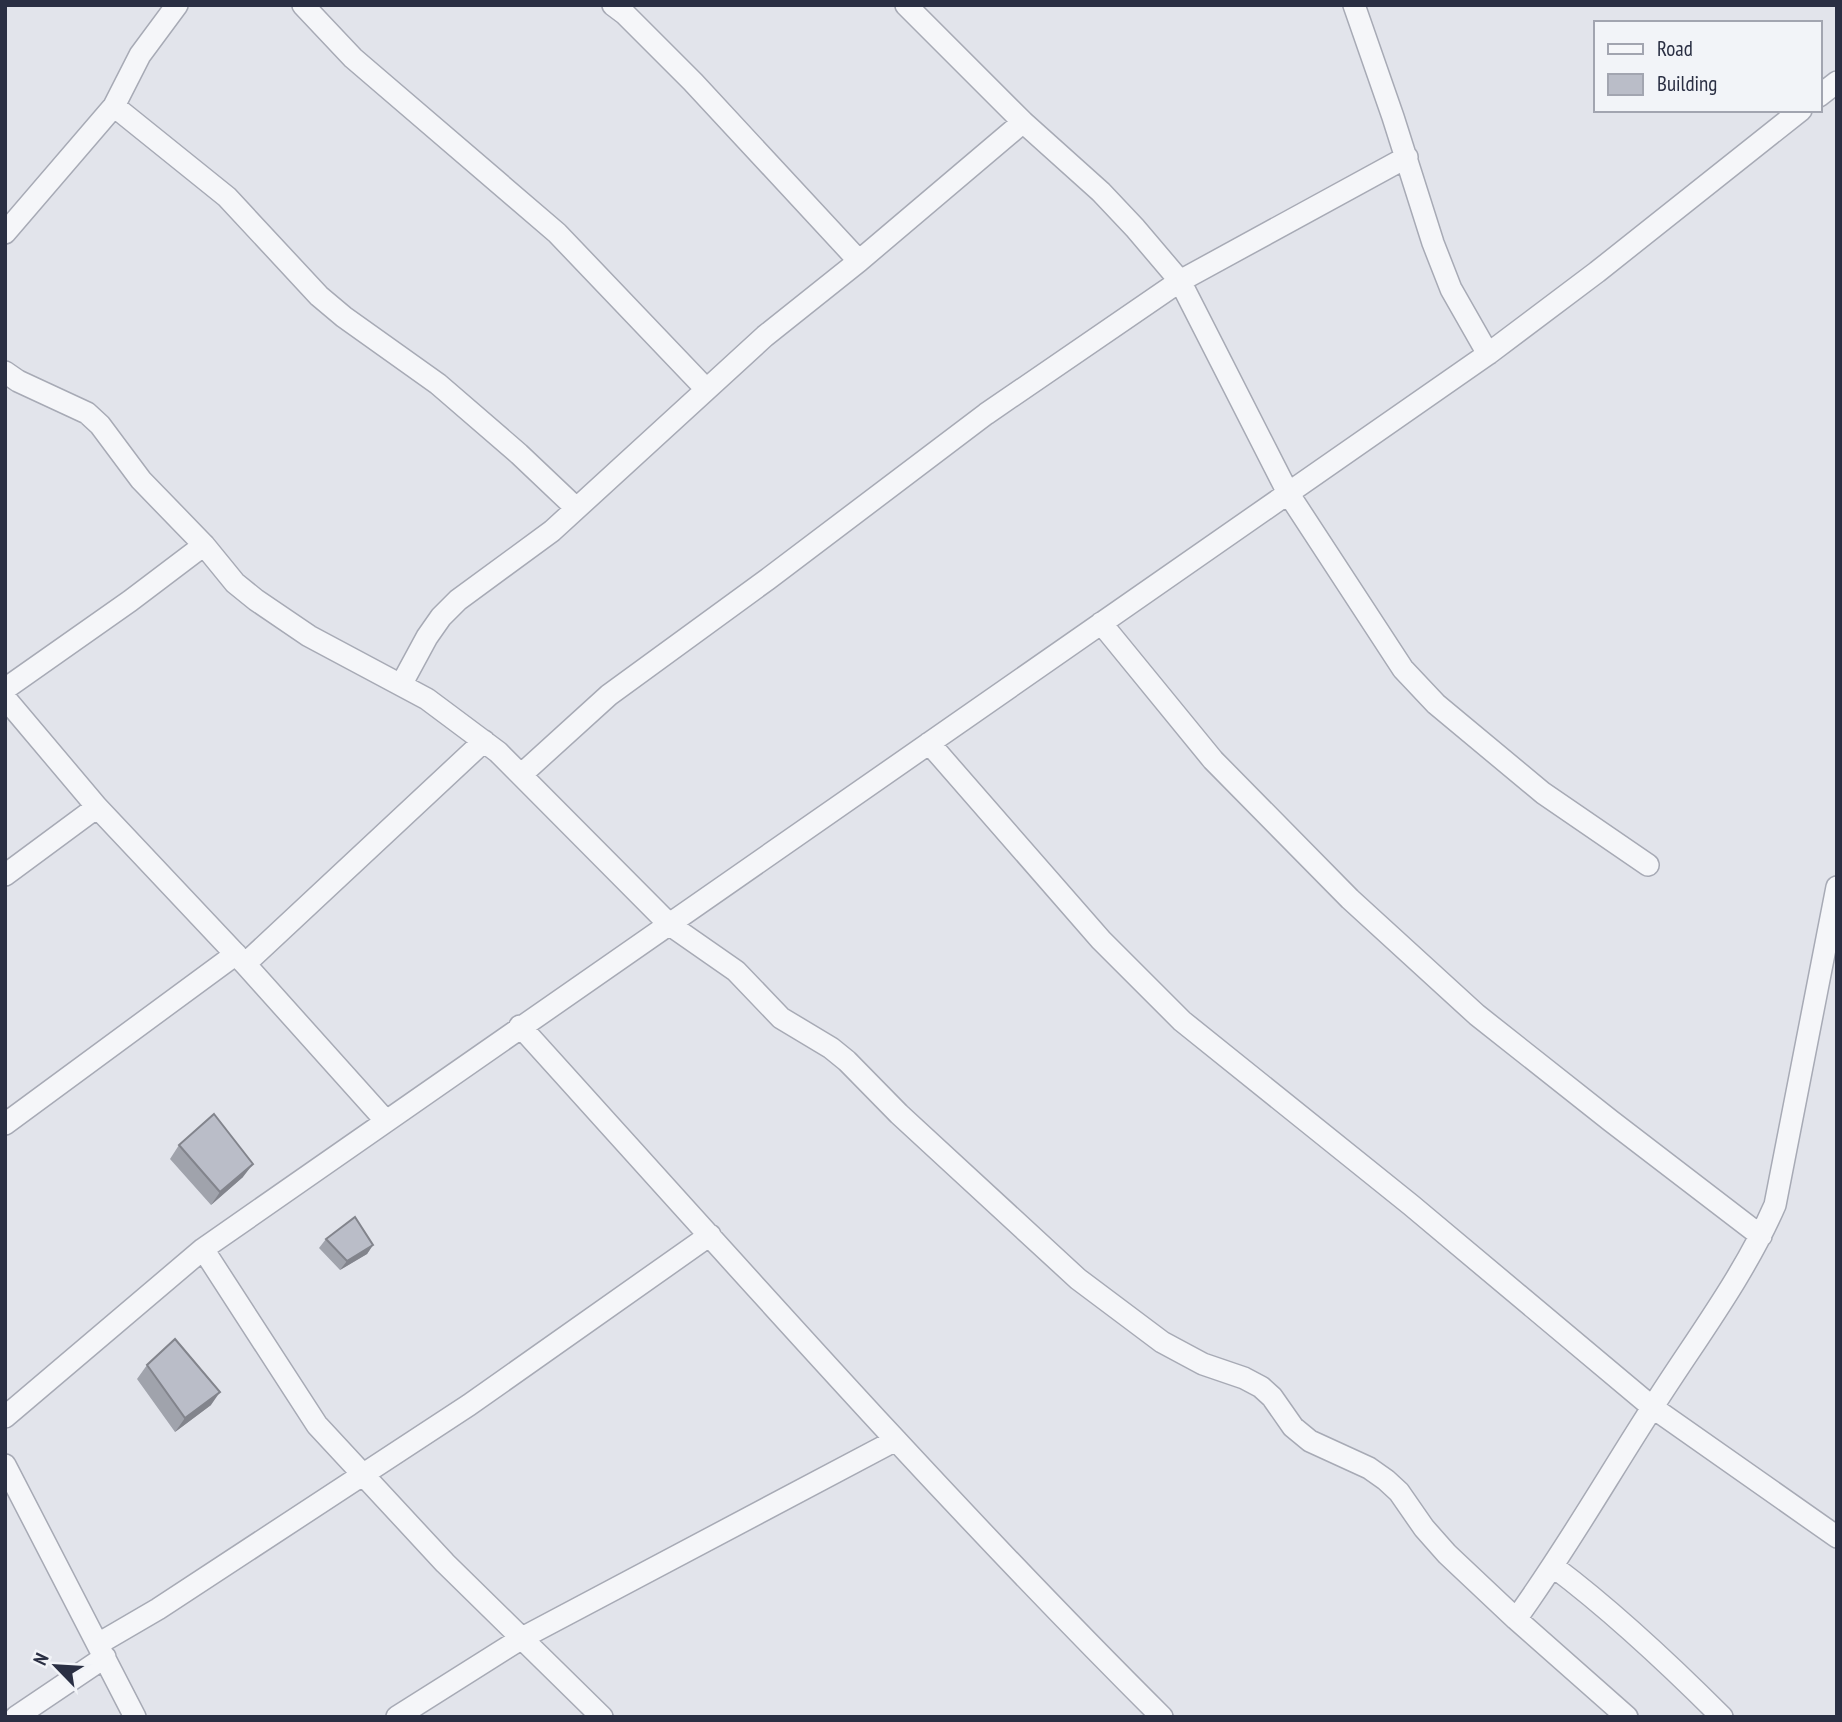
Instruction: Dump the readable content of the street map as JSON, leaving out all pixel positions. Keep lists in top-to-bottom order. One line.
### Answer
{"legend":["Road","Building"],"north":"top left"}
